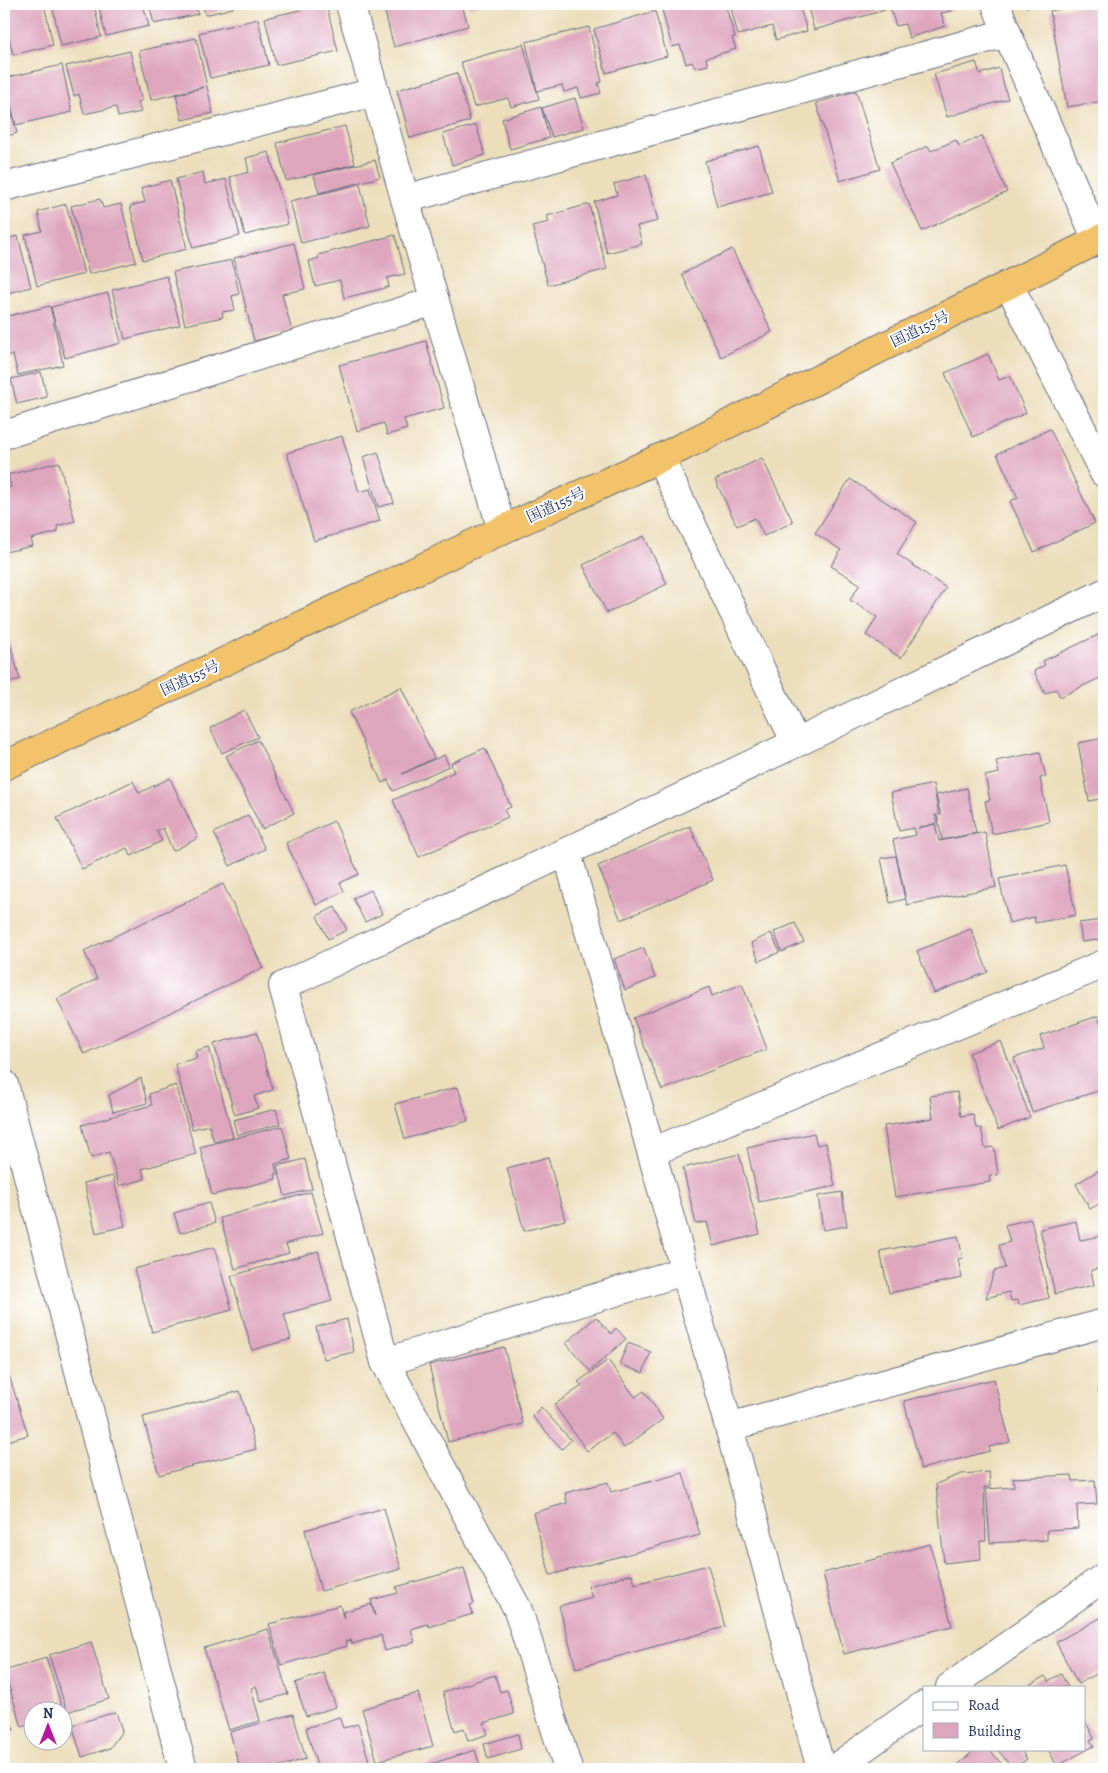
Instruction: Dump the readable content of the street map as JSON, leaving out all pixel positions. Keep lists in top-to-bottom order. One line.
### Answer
{"streets":{"highway":["国道155号"]},"legend":["Road","Building"],"north":"top"}
